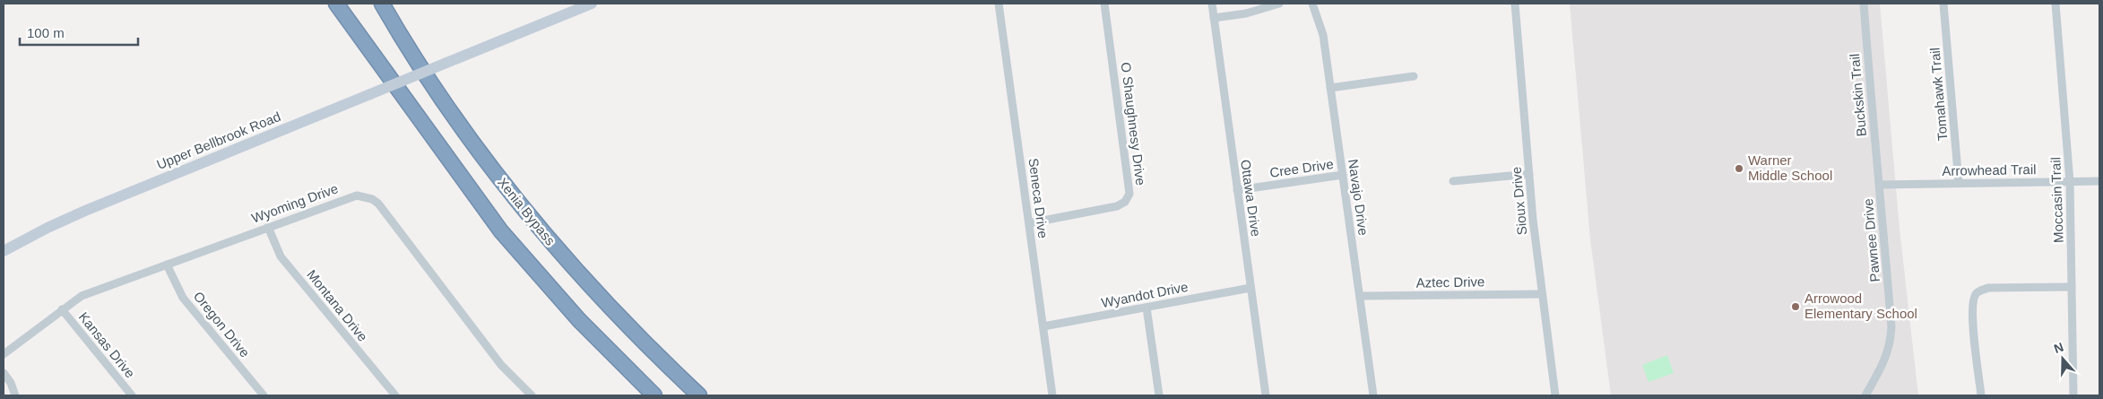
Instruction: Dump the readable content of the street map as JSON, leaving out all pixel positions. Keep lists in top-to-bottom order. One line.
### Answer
{"streets":{"highway":["Xenia Bypass"],"main road":["Upper Bellbrook Road"],"street":["Tomahawk Trail","Buckskin Trail","O Shaughnesy Drive","Cree Drive","Arrowhead Trail","Navajo Drive","Seneca Drive","Ottawa Drive","Moccasin Trail","Sioux Drive","Wyoming Drive","Pawnee Drive","Aztec Drive","Wyandot Drive","Montana Drive","Oregon Drive","Kansas Drive"]},"crossings":[["Tomahawk Trail","Arrowhead Trail"],["Buckskin Trail","Arrowhead Trail"],["Buckskin Trail","Pawnee Drive"],["O Shaughnesy Drive","Seneca Drive"],["Cree Drive","Navajo Drive"],["Cree Drive","Ottawa Drive"],["Arrowhead Trail","Moccasin Trail"],["Arrowhead Trail","Pawnee Drive"],["Navajo Drive","Aztec Drive"],["Seneca Drive","Wyandot Drive"],["Ottawa Drive","Wyandot Drive"],["Sioux Drive","Aztec Drive"],["Wyoming Drive","Montana Drive"],["Wyoming Drive","Oregon Drive"],["Wyoming Drive","Kansas Drive"]],"places":["Warner Middle School","Arrowood Elementary School"],"scale_bar":"100 m","north":"top"}
